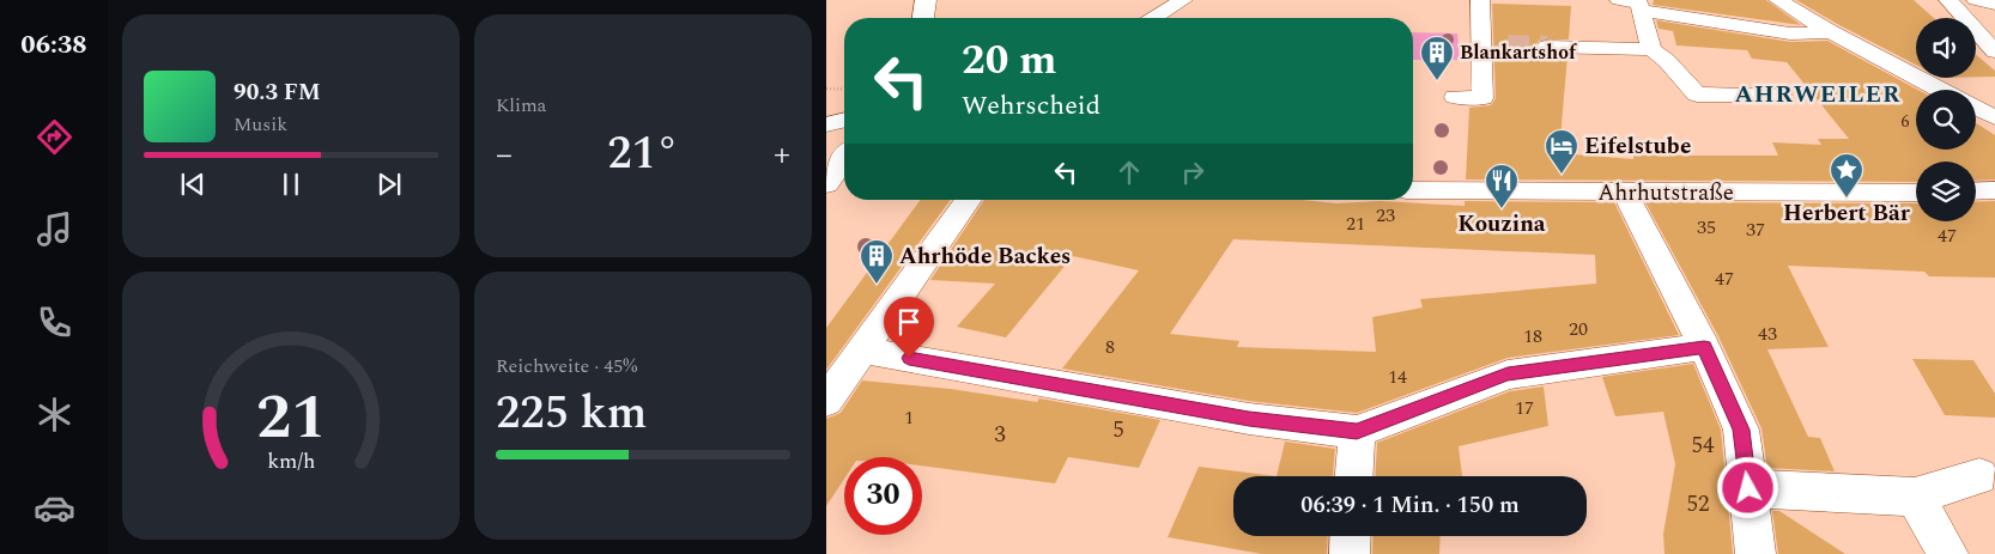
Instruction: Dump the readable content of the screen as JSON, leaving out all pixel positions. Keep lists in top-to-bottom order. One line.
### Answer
{"streets":{"street":["Ahrhutstraße"]},"districts":["AHRWEILER"],"places":{"building":["Blankartshof","Ahrhöde Backes"],"hotel":["Eifelstube"],"place":["Herbert Bär"],"restaurant":["Kouzina"]},"house_numbers":["6","23","21","35","37","47","47","20","43","18","8","14","17","1","5","3","54","52"],"page":{"tabs":"06:38","tile":["Klima",["Reichweite · 45%","225 km"]],"turn":["20 m","Wehrscheid"],"song":["90.3 FM","Musik"],"heat":["−","21°","+"],"limit":"30","trip":"06:39 · 1 Min. · 150 m","gauge":["21","km/h"]}}
